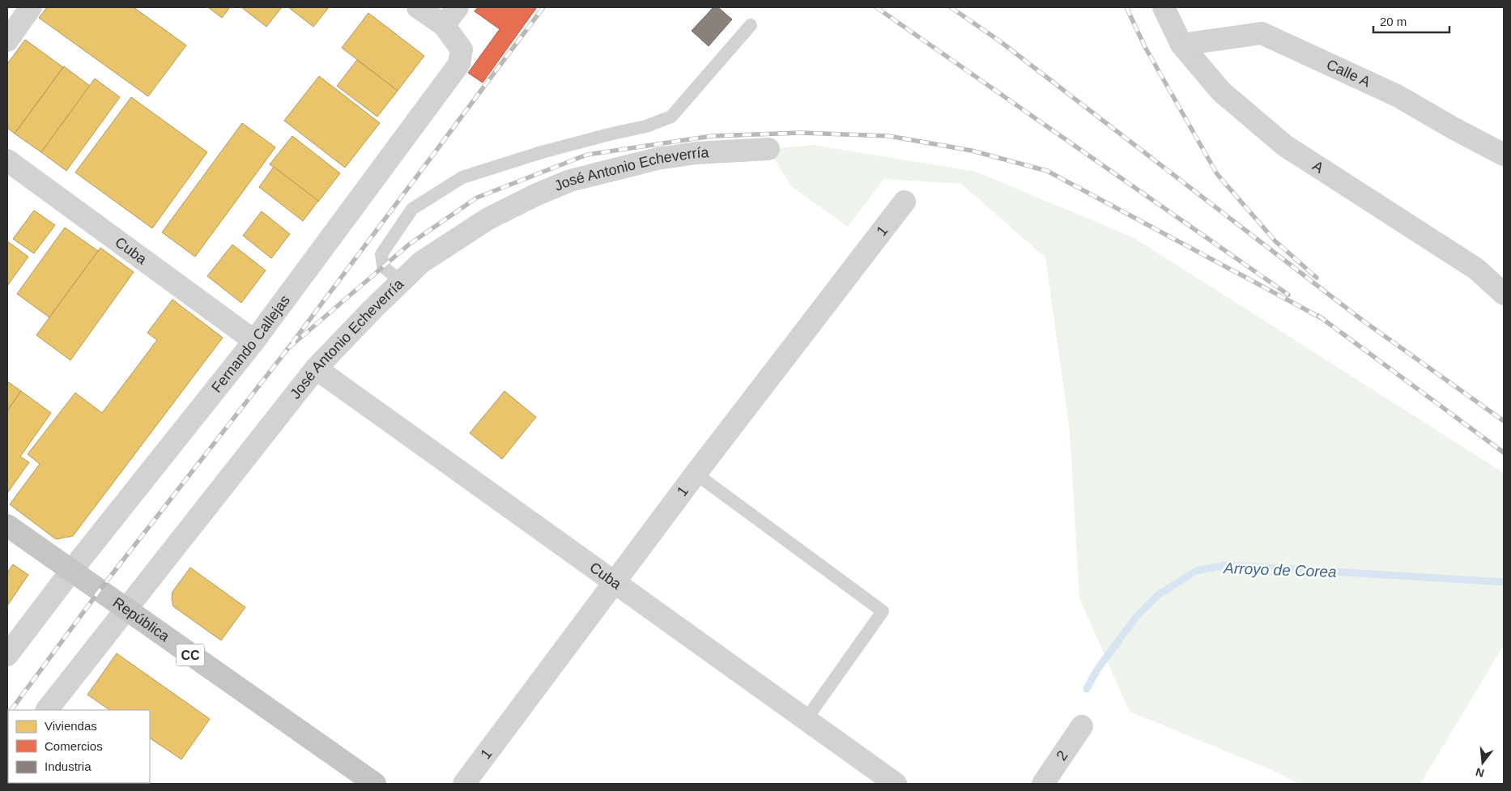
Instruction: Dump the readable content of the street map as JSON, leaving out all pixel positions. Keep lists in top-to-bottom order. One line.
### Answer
{"streets":{"main road":["República","CC"],"street":["Calle A","A","José Antonio Echeverría","1","Cuba","Fernando Callejas","2"]},"crossings":[["Calle A","A"],["José Antonio Echeverría","Cuba"],["José Antonio Echeverría","República"],["1","Cuba"],["Cuba","Fernando Callejas"],["Fernando Callejas","República"]],"water":["Arroyo de Corea"],"legend":["Viviendas","Comercios","Industria"],"scale_bar":"20 m","north":"bottom"}
